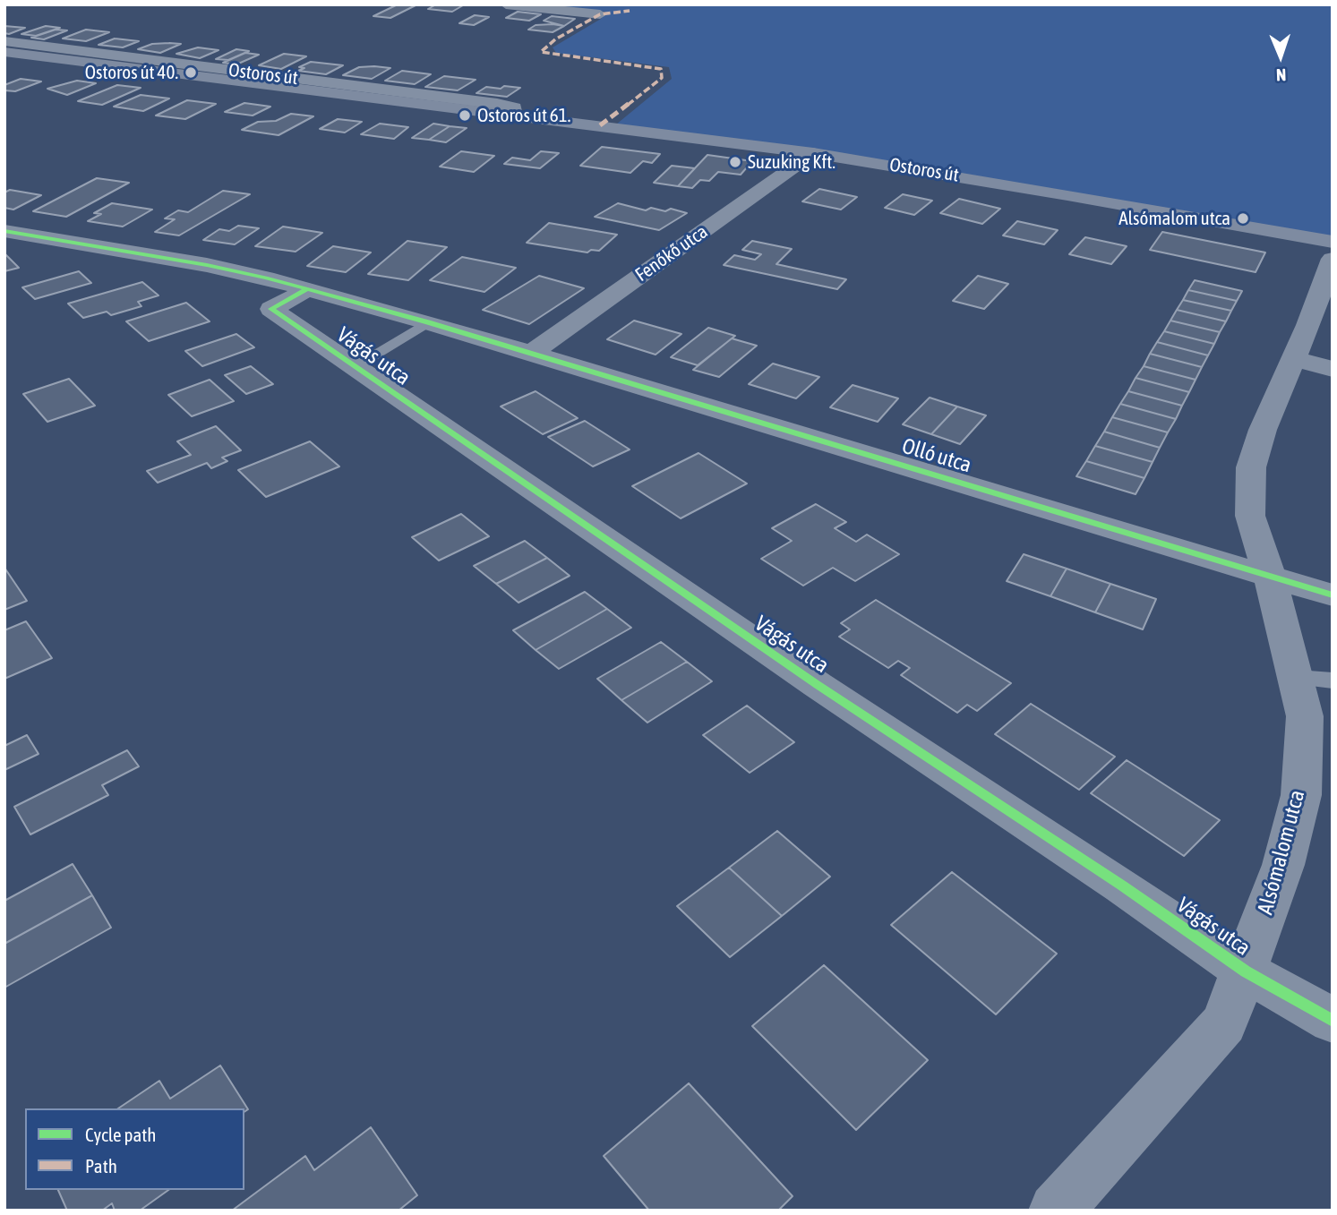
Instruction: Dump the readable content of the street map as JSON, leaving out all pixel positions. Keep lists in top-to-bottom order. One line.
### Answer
{"streets":{"main road":["Ostoros út"],"street":["Fenőkő utca","Vágás utca","Olló utca","Alsómalom utca"]},"crossings":[["Ostoros út","Fenőkő utca"],["Fenőkő utca","Vágás utca"],["Fenőkő utca","Olló utca"],["Vágás utca","Olló utca"],["Vágás utca","Alsómalom utca"],["Olló utca","Alsómalom utca"]],"places":["Ostoros út 40.","Ostoros út 61.","Suzuking Kft.","Alsómalom utca"],"legend":["Cycle path","Path"],"north":"bottom"}
